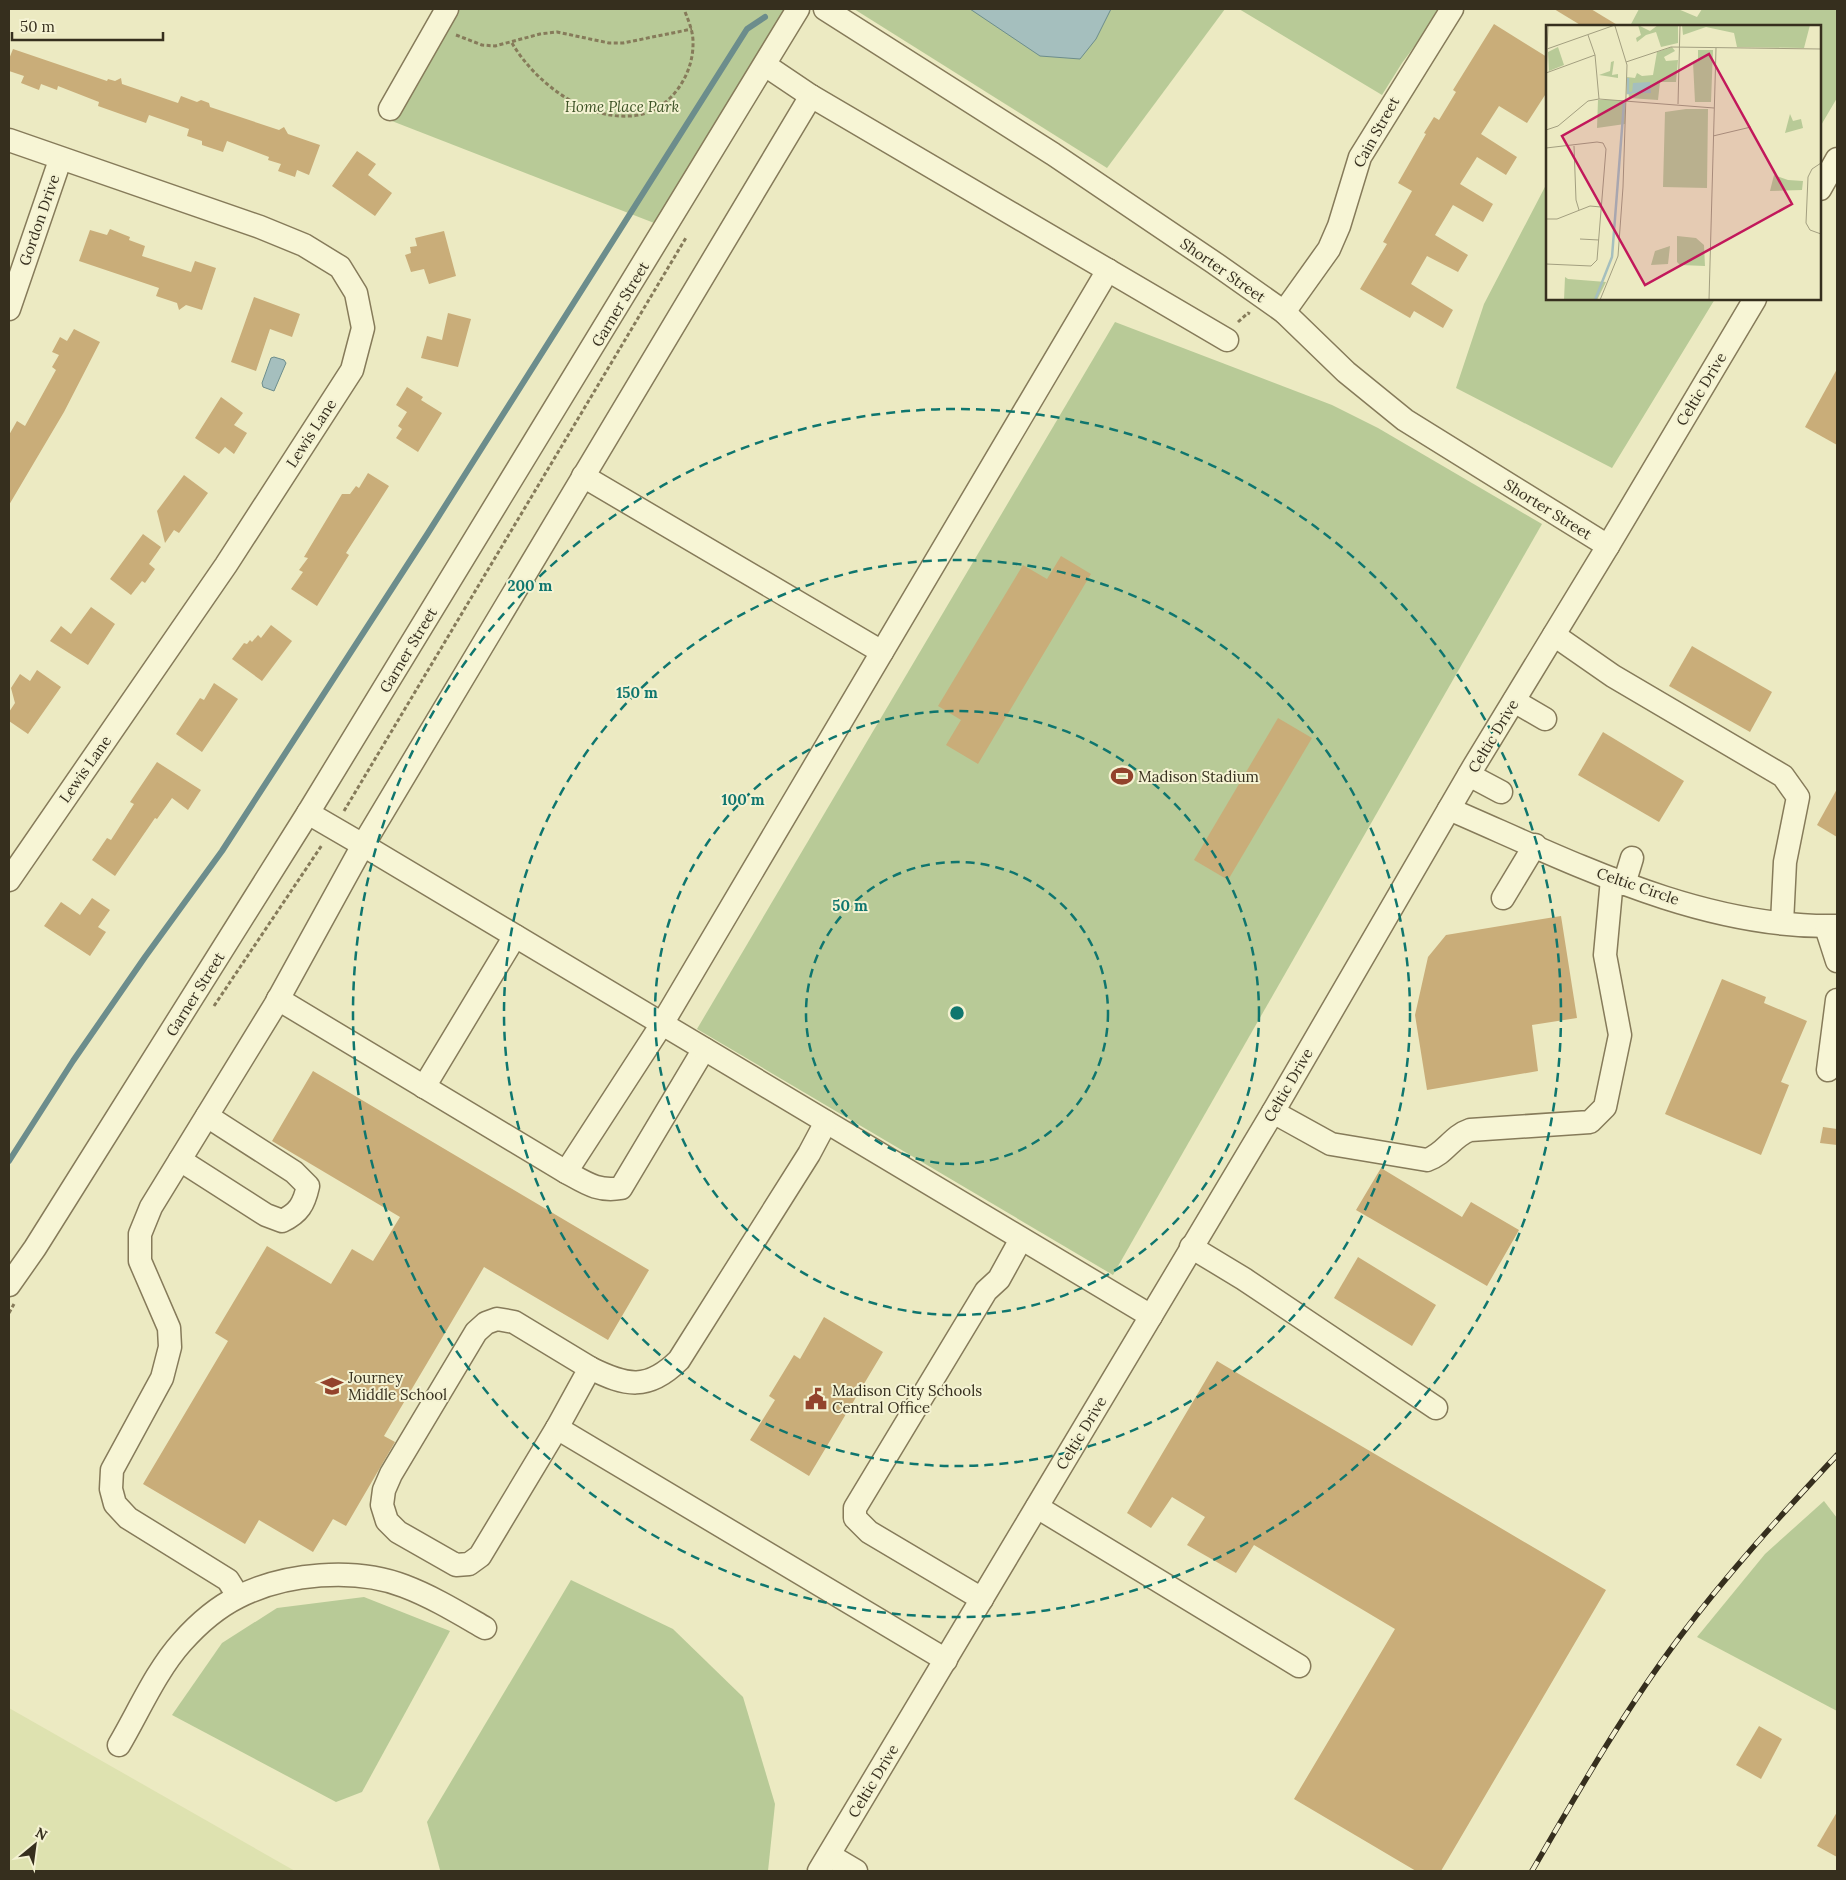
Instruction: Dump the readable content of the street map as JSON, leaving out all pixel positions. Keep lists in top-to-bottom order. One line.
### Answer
{"streets":{"street":["Cain Street","Gordon Drive","Shorter Street","Garner Street","Celtic Drive","Lewis Lane","Celtic Circle"]},"crossings":[["Cain Street","Shorter Street"],["Gordon Drive","Lewis Lane"],["Shorter Street","Celtic Drive"],["Celtic Drive","Celtic Circle"]],"parks":["Home Place Park"],"places":{"sports":["Madison Stadium"],"school or university":["Journey Middle School"],"public building":["Madison City Schools Central Office"]},"scale_bar":"50 m","north":"top right","rings":["200 m","150 m","100 m","50 m"]}
